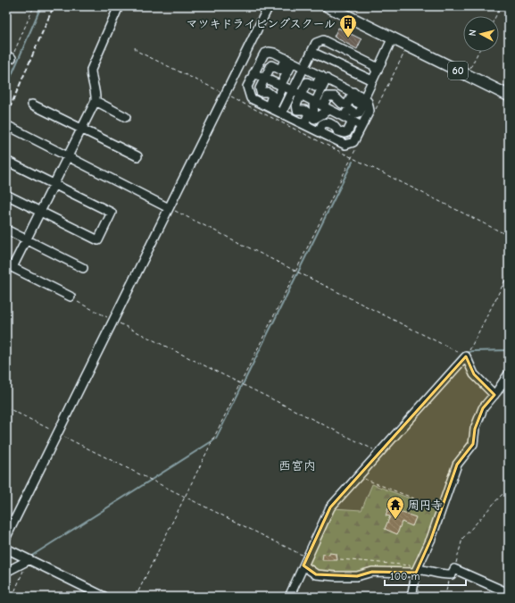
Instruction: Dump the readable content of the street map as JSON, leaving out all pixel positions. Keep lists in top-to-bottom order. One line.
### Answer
{"streets":{"main road":["60"]},"districts":["西宮内"],"places":{"building":["マツキドライビングスクール"],"temple":["周円寺"]},"scale_bar":"100 m","north":"left"}
